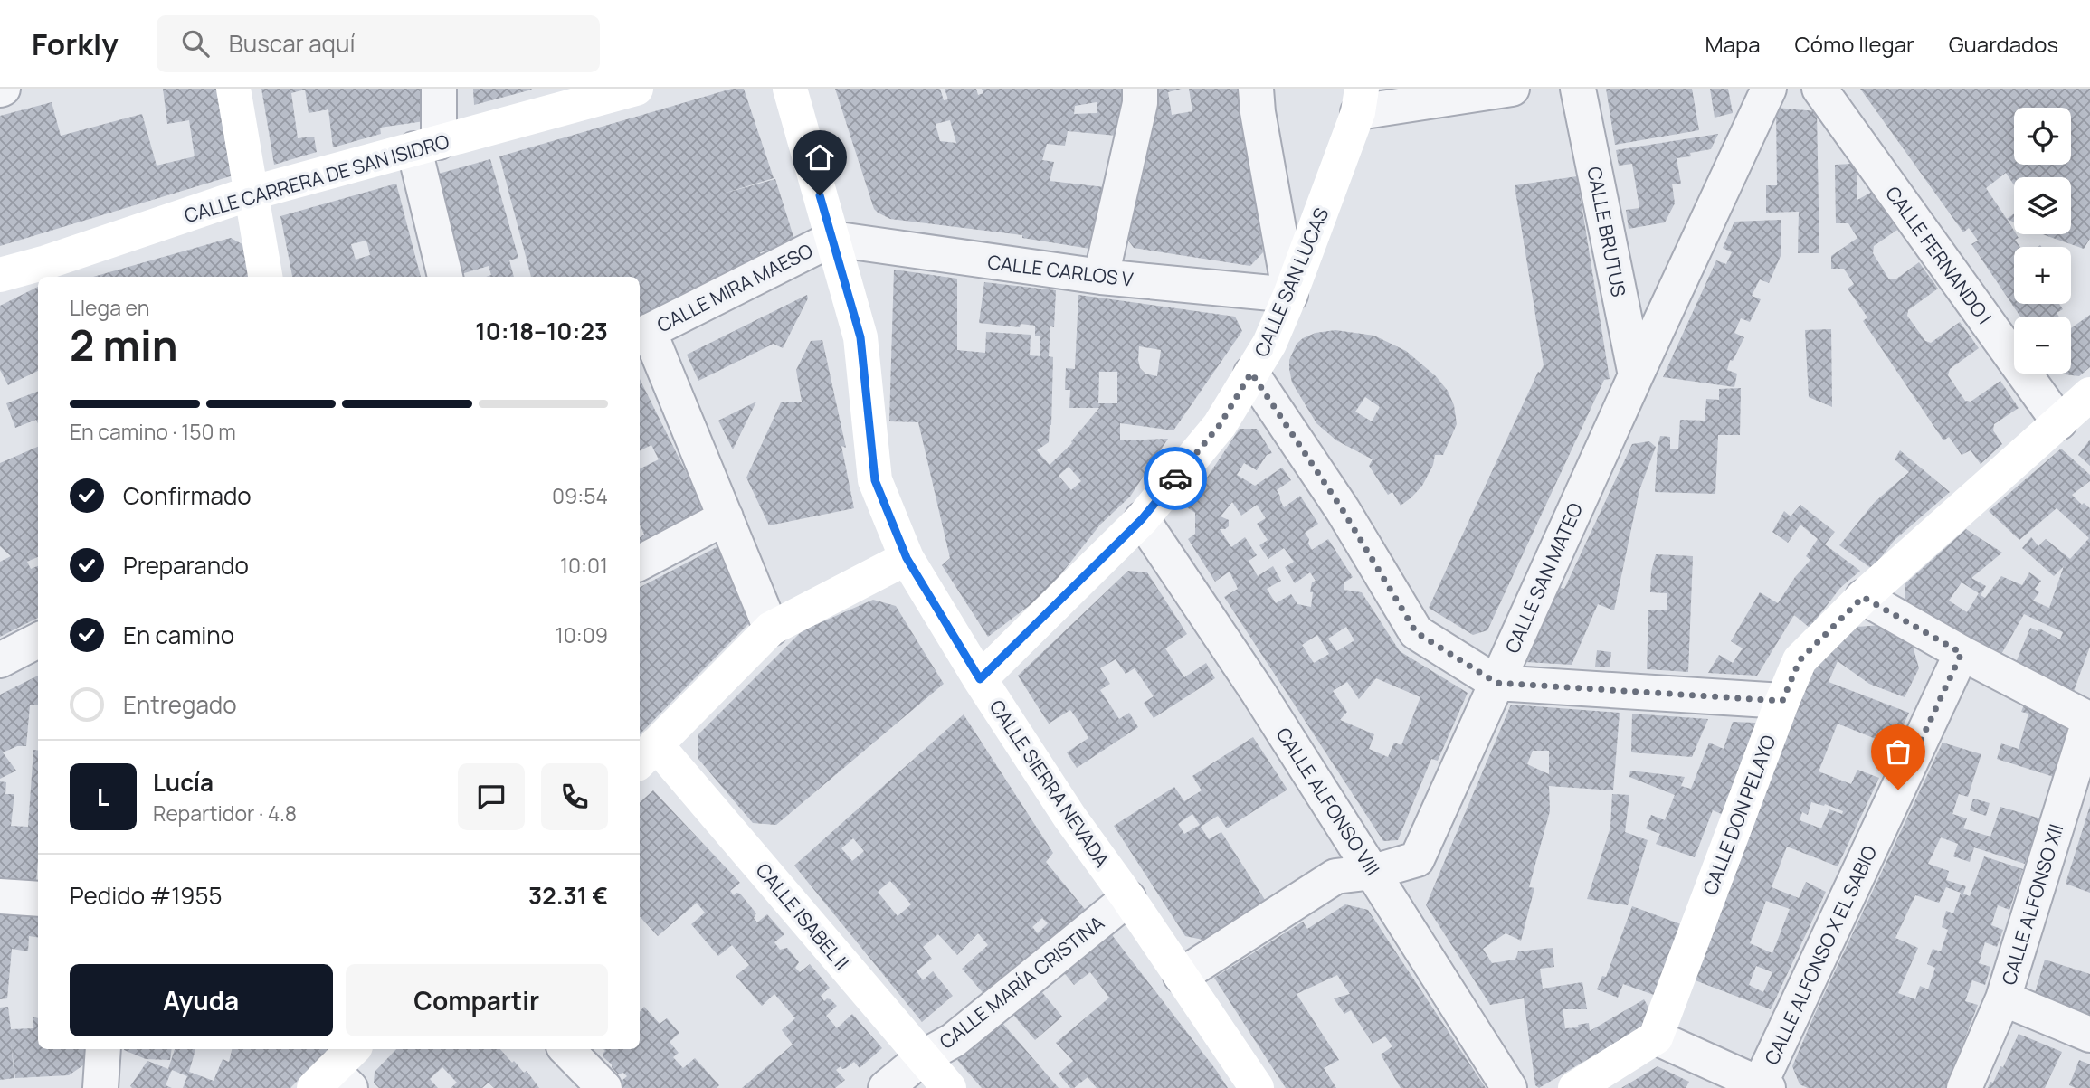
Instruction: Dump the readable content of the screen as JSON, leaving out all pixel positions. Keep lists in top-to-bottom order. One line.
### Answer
{"streets":{"street":["CALLE CARRERA DE SAN ISIDRO","CALLE BRUTUS","CALLE FERNANDO I","CALLE CARLOS V","CALLE SAN LUCAS","CALLE MIRA MAESO","CALLE SAN MATEO","CALLE SIERRA NEVADA","CALLE ALFONSO VIII","CALLE DON PELAYO","CALLE ALFONSO XII","CALLE ISABEL II","CALLE ALFONSO X EL SABIO","CALLE MARÍA CRISTINA"]},"crossings":[["CALLE BRUTUS","CALLE SAN MATEO"],["CALLE FERNANDO I","CALLE DON PELAYO"],["CALLE CARLOS V","CALLE SAN LUCAS"],["CALLE CARLOS V","CALLE MIRA MAESO"],["CALLE CARLOS V","CALLE SIERRA NEVADA"],["CALLE SAN LUCAS","CALLE SIERRA NEVADA"],["CALLE SAN LUCAS","CALLE ALFONSO VIII"],["CALLE MIRA MAESO","CALLE SIERRA NEVADA"],["CALLE SAN MATEO","CALLE SIERRA NEVADA"],["CALLE SAN MATEO","CALLE ALFONSO VIII"],["CALLE SIERRA NEVADA","CALLE MARÍA CRISTINA"],["CALLE ISABEL II","CALLE MARÍA CRISTINA"]],"page":{"header":"Forkly","search":"Buscar aquí","nav":["Mapa","Cómo llegar","Guardados"],"map_buttons":["+","−"],"heading":["2 min","Llega en","10:18–10:23"],"panel":["Lucía","Repartidor · 4.8","Pedido #1955","32.31 €"],"bar":"En camino · 150 m","list":[["Confirmado","09:54"],["Preparando","10:01"],["En camino","10:09"],"Entregado"],"round":"L","buttons":["Ayuda","Compartir"]}}
